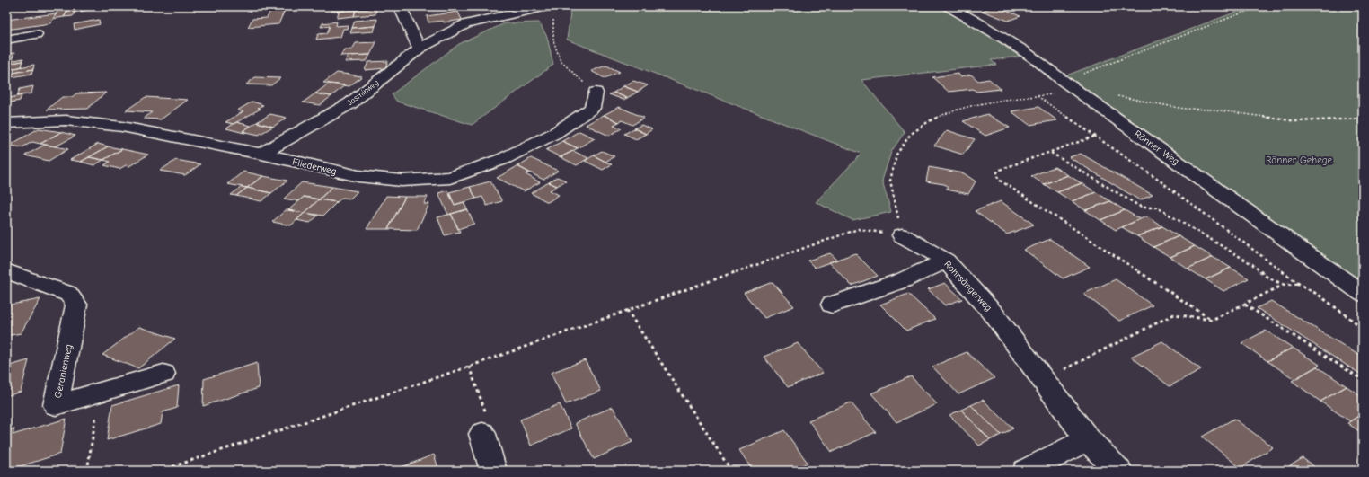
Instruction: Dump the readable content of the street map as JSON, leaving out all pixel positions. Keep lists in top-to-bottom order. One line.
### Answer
{"streets":{"street":["Jasminweg","Rönner Weg","Fliederweg","Rohrsängerweg","Geranienweg"]},"crossings":[["Jasminweg","Fliederweg"]],"parks":["Rönner Gehege"]}
